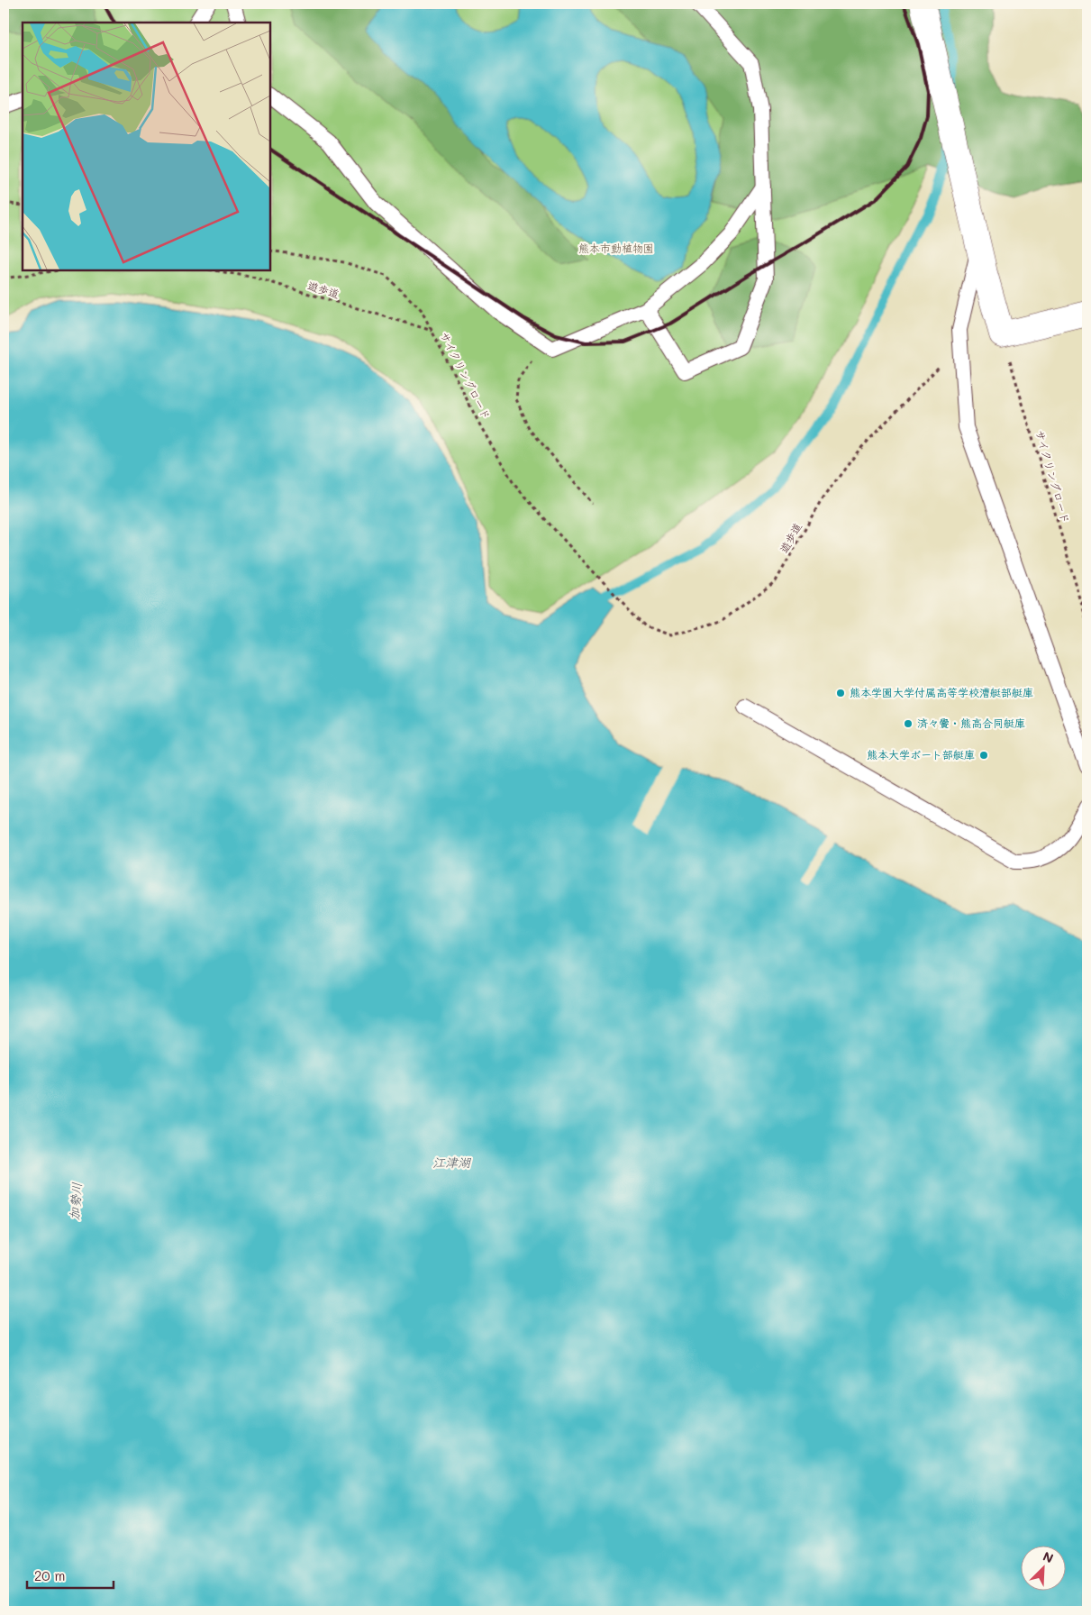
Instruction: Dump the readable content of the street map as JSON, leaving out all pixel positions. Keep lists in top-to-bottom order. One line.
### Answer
{"streets":{"path":["遊歩道","サイクリングロード"]},"crossings":[["遊歩道","サイクリングロード"]],"water":["江津湖","加勢川"],"parks":["熊本市動植物園"],"places":["熊本学園大学付属高等学校漕艇部艇庫","済々黌・熊高合同艇庫","熊本大学ボート部艇庫"],"scale_bar":"20 m","north":"top right"}
